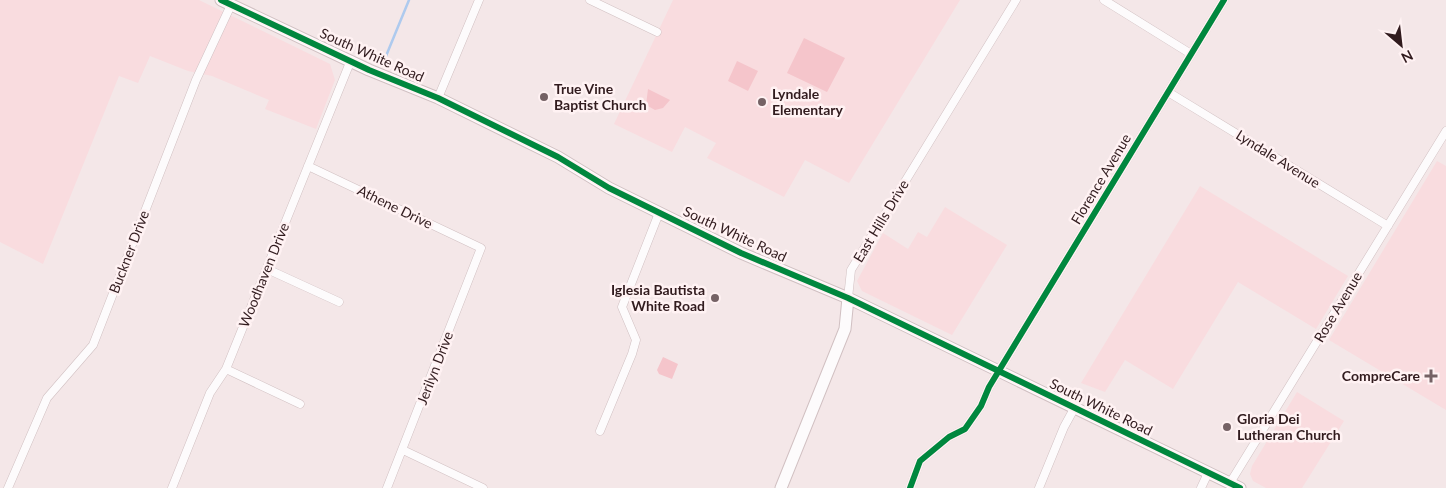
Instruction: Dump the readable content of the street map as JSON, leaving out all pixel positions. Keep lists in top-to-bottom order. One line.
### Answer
{"streets":{"main road":["South White Road","East Hills Drive"],"street":["Lyndale Avenue","Florence Avenue","Athene Drive","Buckner Drive","Woodhaven Drive","Rose Avenue","Jerilyn Drive"]},"crossings":[["South White Road","Florence Avenue"],["South White Road","East Hills Drive"],["South White Road","Buckner Drive"],["South White Road","Woodhaven Drive"],["South White Road","Rose Avenue"],["Lyndale Avenue","Florence Avenue"],["Lyndale Avenue","Rose Avenue"],["Athene Drive","Woodhaven Drive"],["Athene Drive","Jerilyn Drive"]],"places":{"other":["True Vine Baptist Church","Lyndale Elementary","Iglesia Bautista White Road","Gloria Dei Lutheran Church"],"health":["CompreCare"]},"north":"bottom right"}
